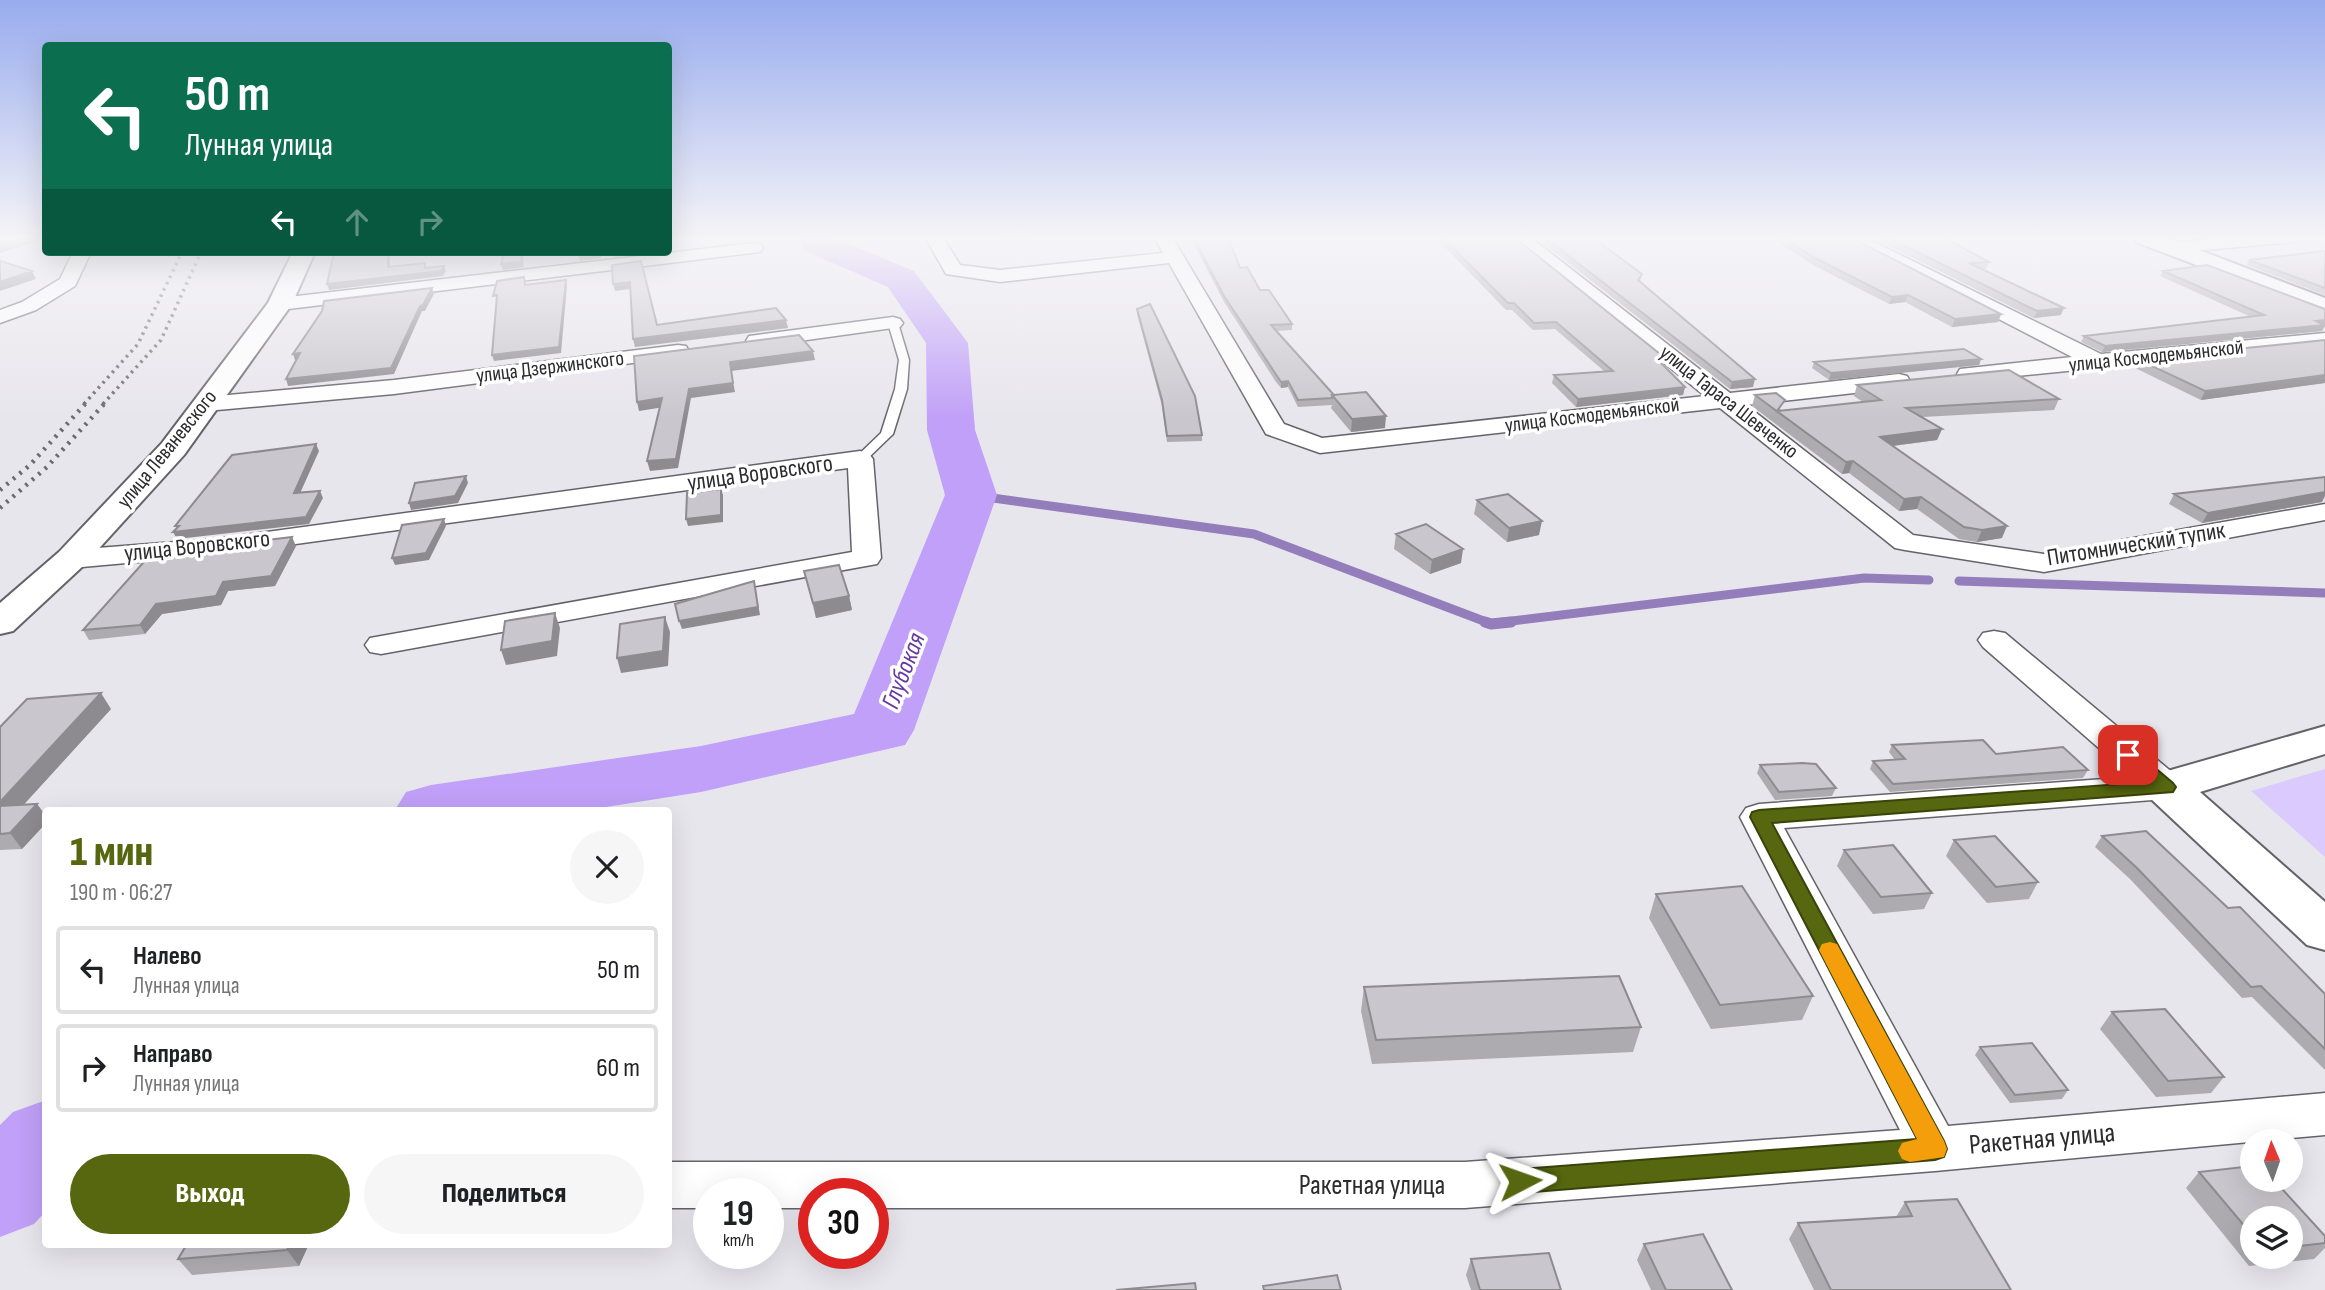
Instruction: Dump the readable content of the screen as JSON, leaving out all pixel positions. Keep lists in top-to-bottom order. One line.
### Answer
{"streets":{"street":["улица Космодемьянской","улица Дзержинского","улица Тараса Шевченко","улица Леваневского","улица Воровского","Питомнический тупик","Ракетная улица"]},"crossings":[["улица Космодемьянской","улица Тараса Шевченко"],["улица Дзержинского","улица Леваневского"],["улица Тараса Шевченко","Питомнический тупик"],["улица Леваневского","улица Воровского"]],"water":["Глубокая"],"north":"top","page":{"turn":["50 m","Лунная улица"],"heading":["1 мин","190 m · 06:27"],"list":[{"name":"Налево","note":"Лунная улица","value":"50 m"},{"name":"Направо","note":"Лунная улица","value":"60 m"}],"buttons":["Выход","Поделиться"],"speed":"19 km/h","limit":"30"}}
